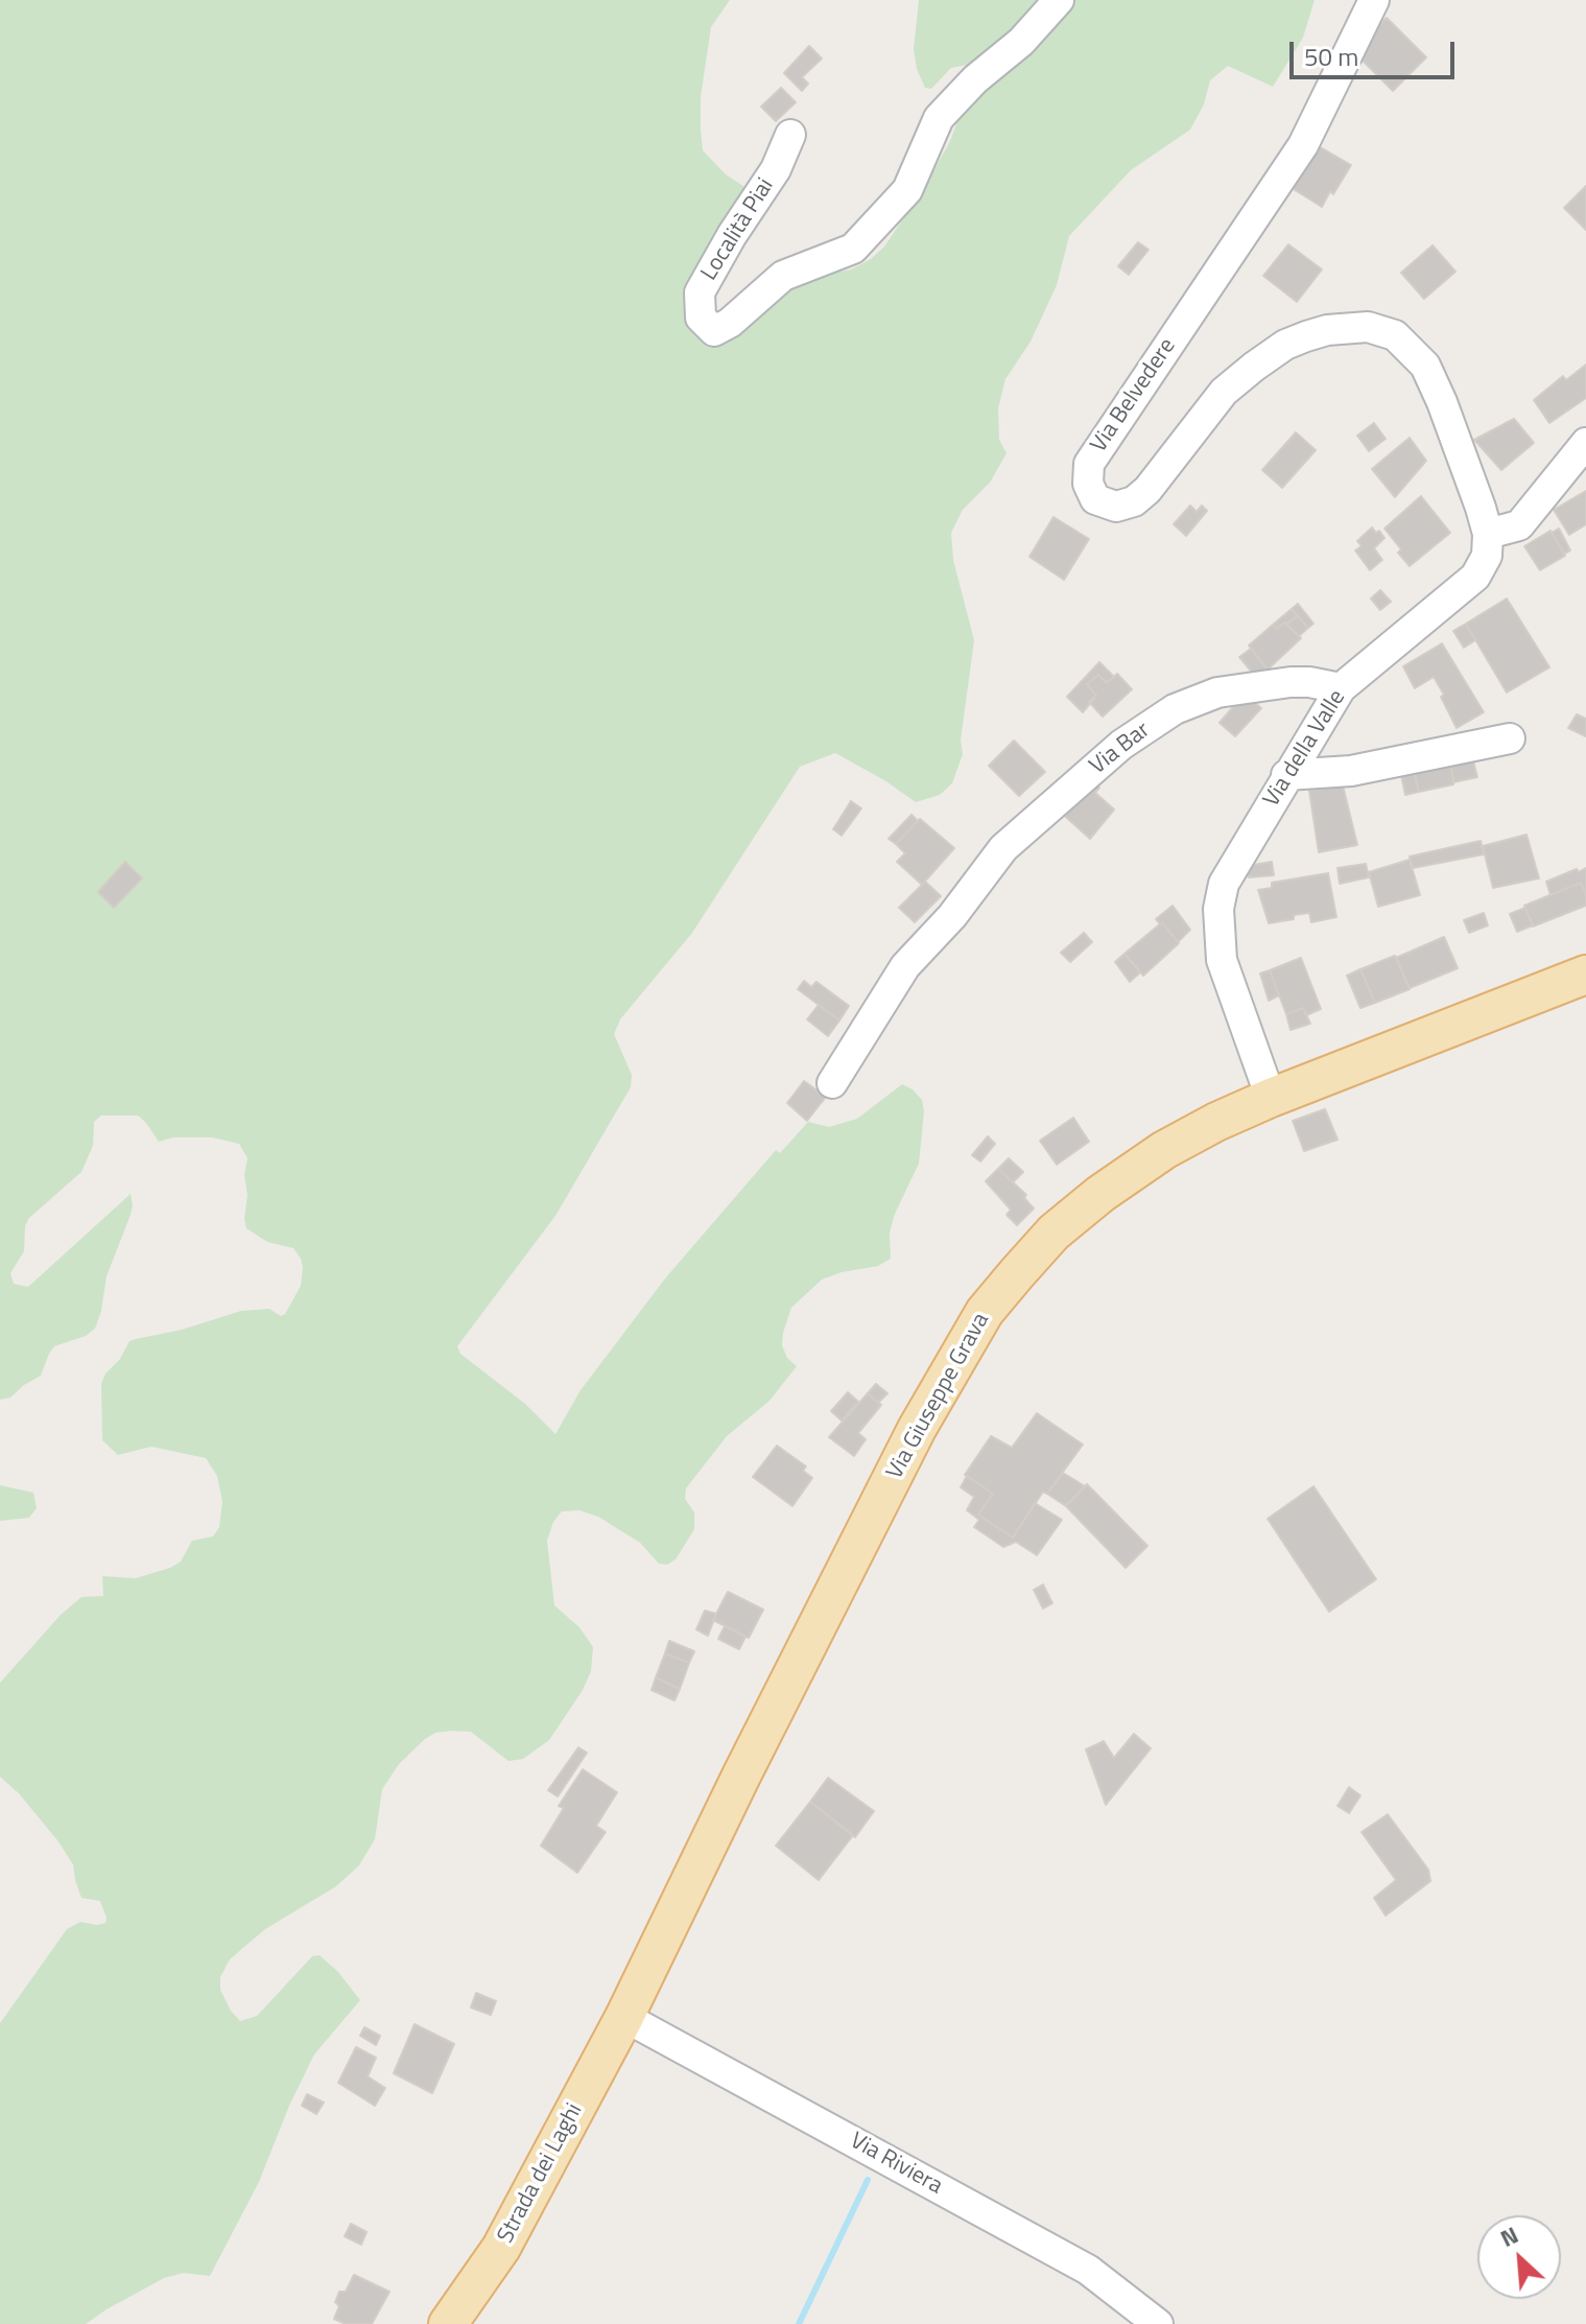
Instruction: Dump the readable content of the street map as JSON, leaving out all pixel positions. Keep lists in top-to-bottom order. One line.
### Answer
{"streets":{"main road":["Via Giuseppe Grava","Strada dei Laghi"],"street":["Località Piai","Via Belvedere","Via Bar","Via della Valle","Via Riviera"]},"crossings":[["Via Belvedere","Via della Valle"],["Via Bar","Via della Valle"],["Via della Valle","Via Giuseppe Grava"],["Via Giuseppe Grava","Via Riviera"],["Via Giuseppe Grava","Strada dei Laghi"],["Via Riviera","Strada dei Laghi"]],"scale_bar":"50 m","north":"top left"}
